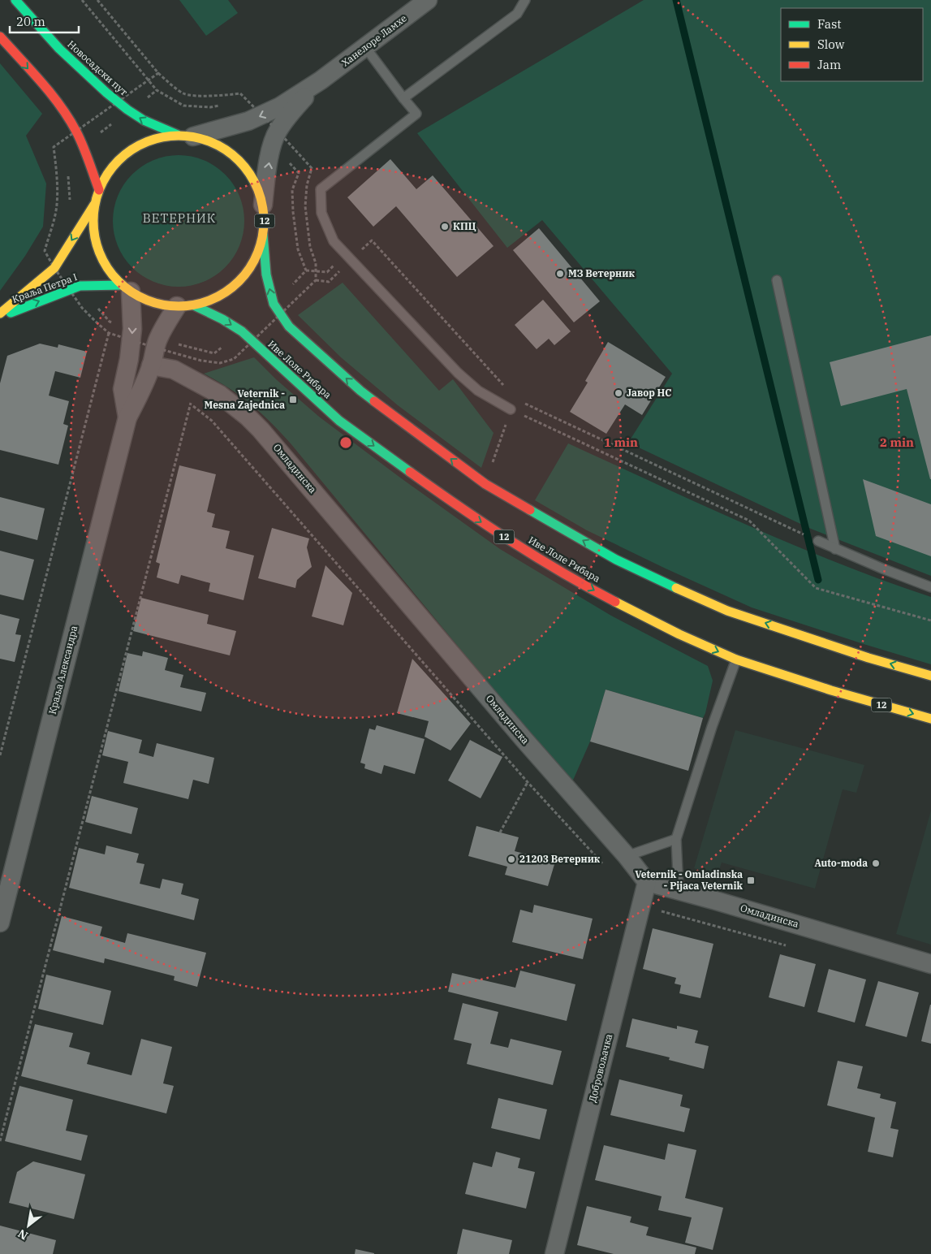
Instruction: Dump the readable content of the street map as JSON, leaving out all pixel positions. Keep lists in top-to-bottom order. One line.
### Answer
{"streets":{"main road":["Новосадски пут","12","Краља Петра I","Иве Лоле Рибара"],"street":["Ханелоре Ламхе","Омладинска","Краља Александра","Добровољачка"]},"crossings":[["Ханелоре Ламхе","Новосадски пут"],["Ханелоре Ламхе","12"],["Новосадски пут","12"],["12","Краља Петра I"],["12","Иве Лоле Рибара"],["Омладинска","Добровољачка"]],"districts":["ВЕТЕРНИК"],"places":{"other":["КПЦ","МЗ Ветерник","Јавор НС","21203 Ветерник","Auto-moda"],"transit":["Veternik - Mesna Zajednica","Veternik - Omladinska - Pijaca Veternik"]},"legend":["Fast","Slow","Jam"],"scale_bar":"20 m","north":"bottom left","rings":["1 min","2 min"]}
